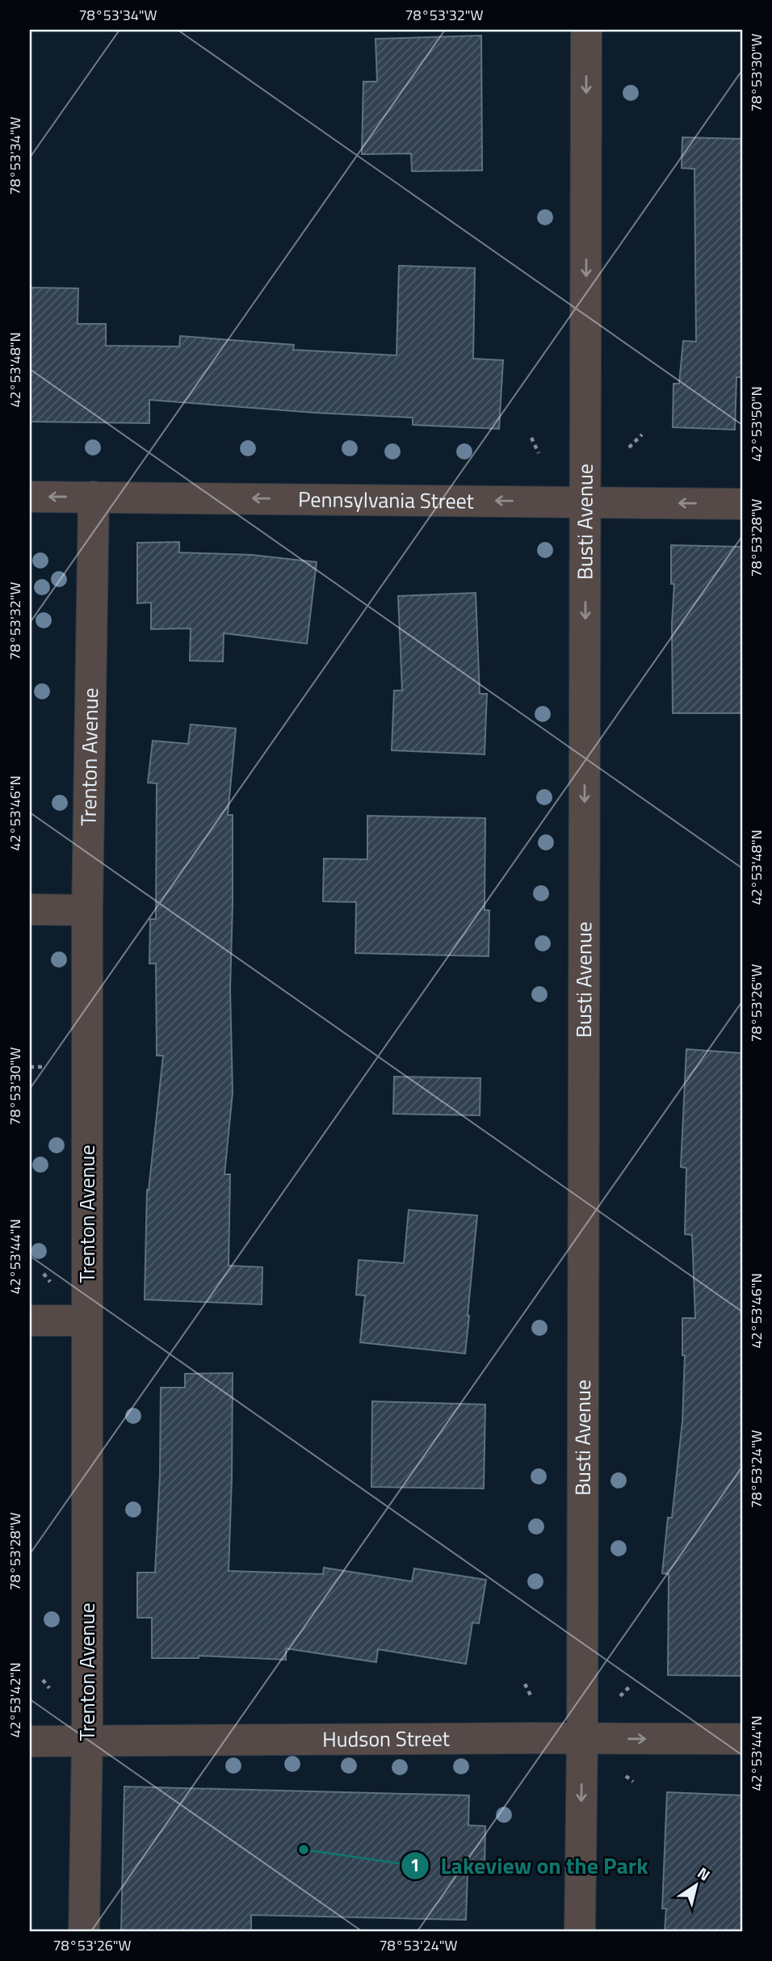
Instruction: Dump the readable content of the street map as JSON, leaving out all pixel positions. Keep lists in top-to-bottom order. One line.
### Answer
{"streets":{"street":["Pennsylvania Street","Busti Avenue","Trenton Avenue","Hudson Street"]},"crossings":[["Pennsylvania Street","Busti Avenue"],["Pennsylvania Street","Trenton Avenue"],["Busti Avenue","Hudson Street"],["Trenton Avenue","Hudson Street"]],"one_way":["Pennsylvania Street","Busti Avenue"],"places":["Lakeview on the Park"],"north":"top right","coordinates":["78°53'34\"W","78°53'32\"W","78°53'30\"W","42°53'48\"N","42°53'50\"N","78°53'28\"W","42°53'46\"N","78°53'26\"W","42°53'44\"N","78°53'24\"W","42°53'42\"N"]}
